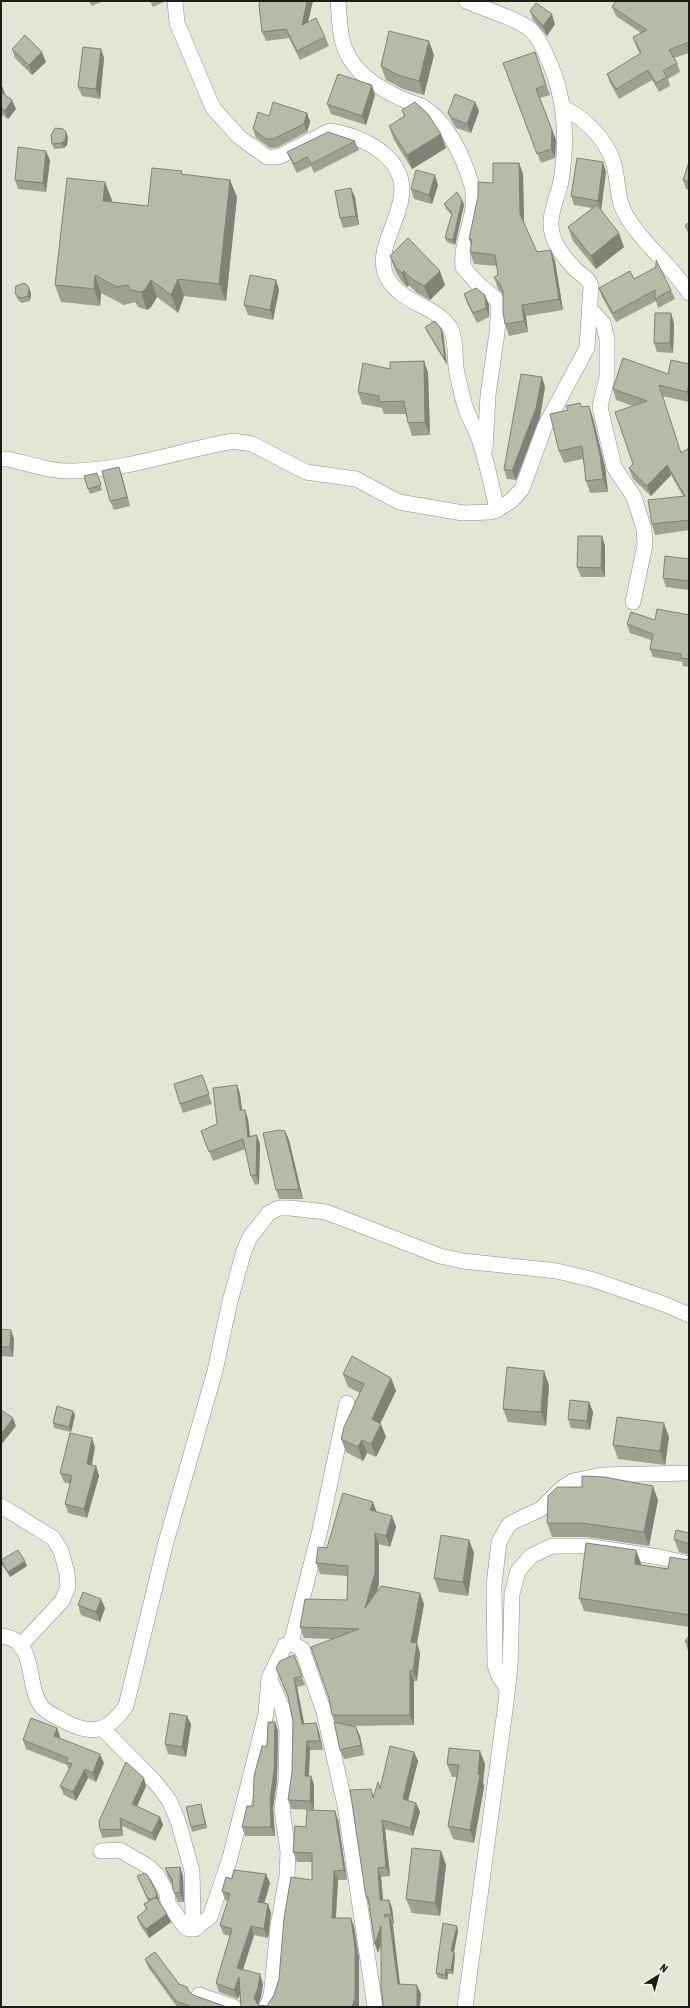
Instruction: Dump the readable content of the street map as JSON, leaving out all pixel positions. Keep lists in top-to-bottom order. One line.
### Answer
{"north":"top right"}
